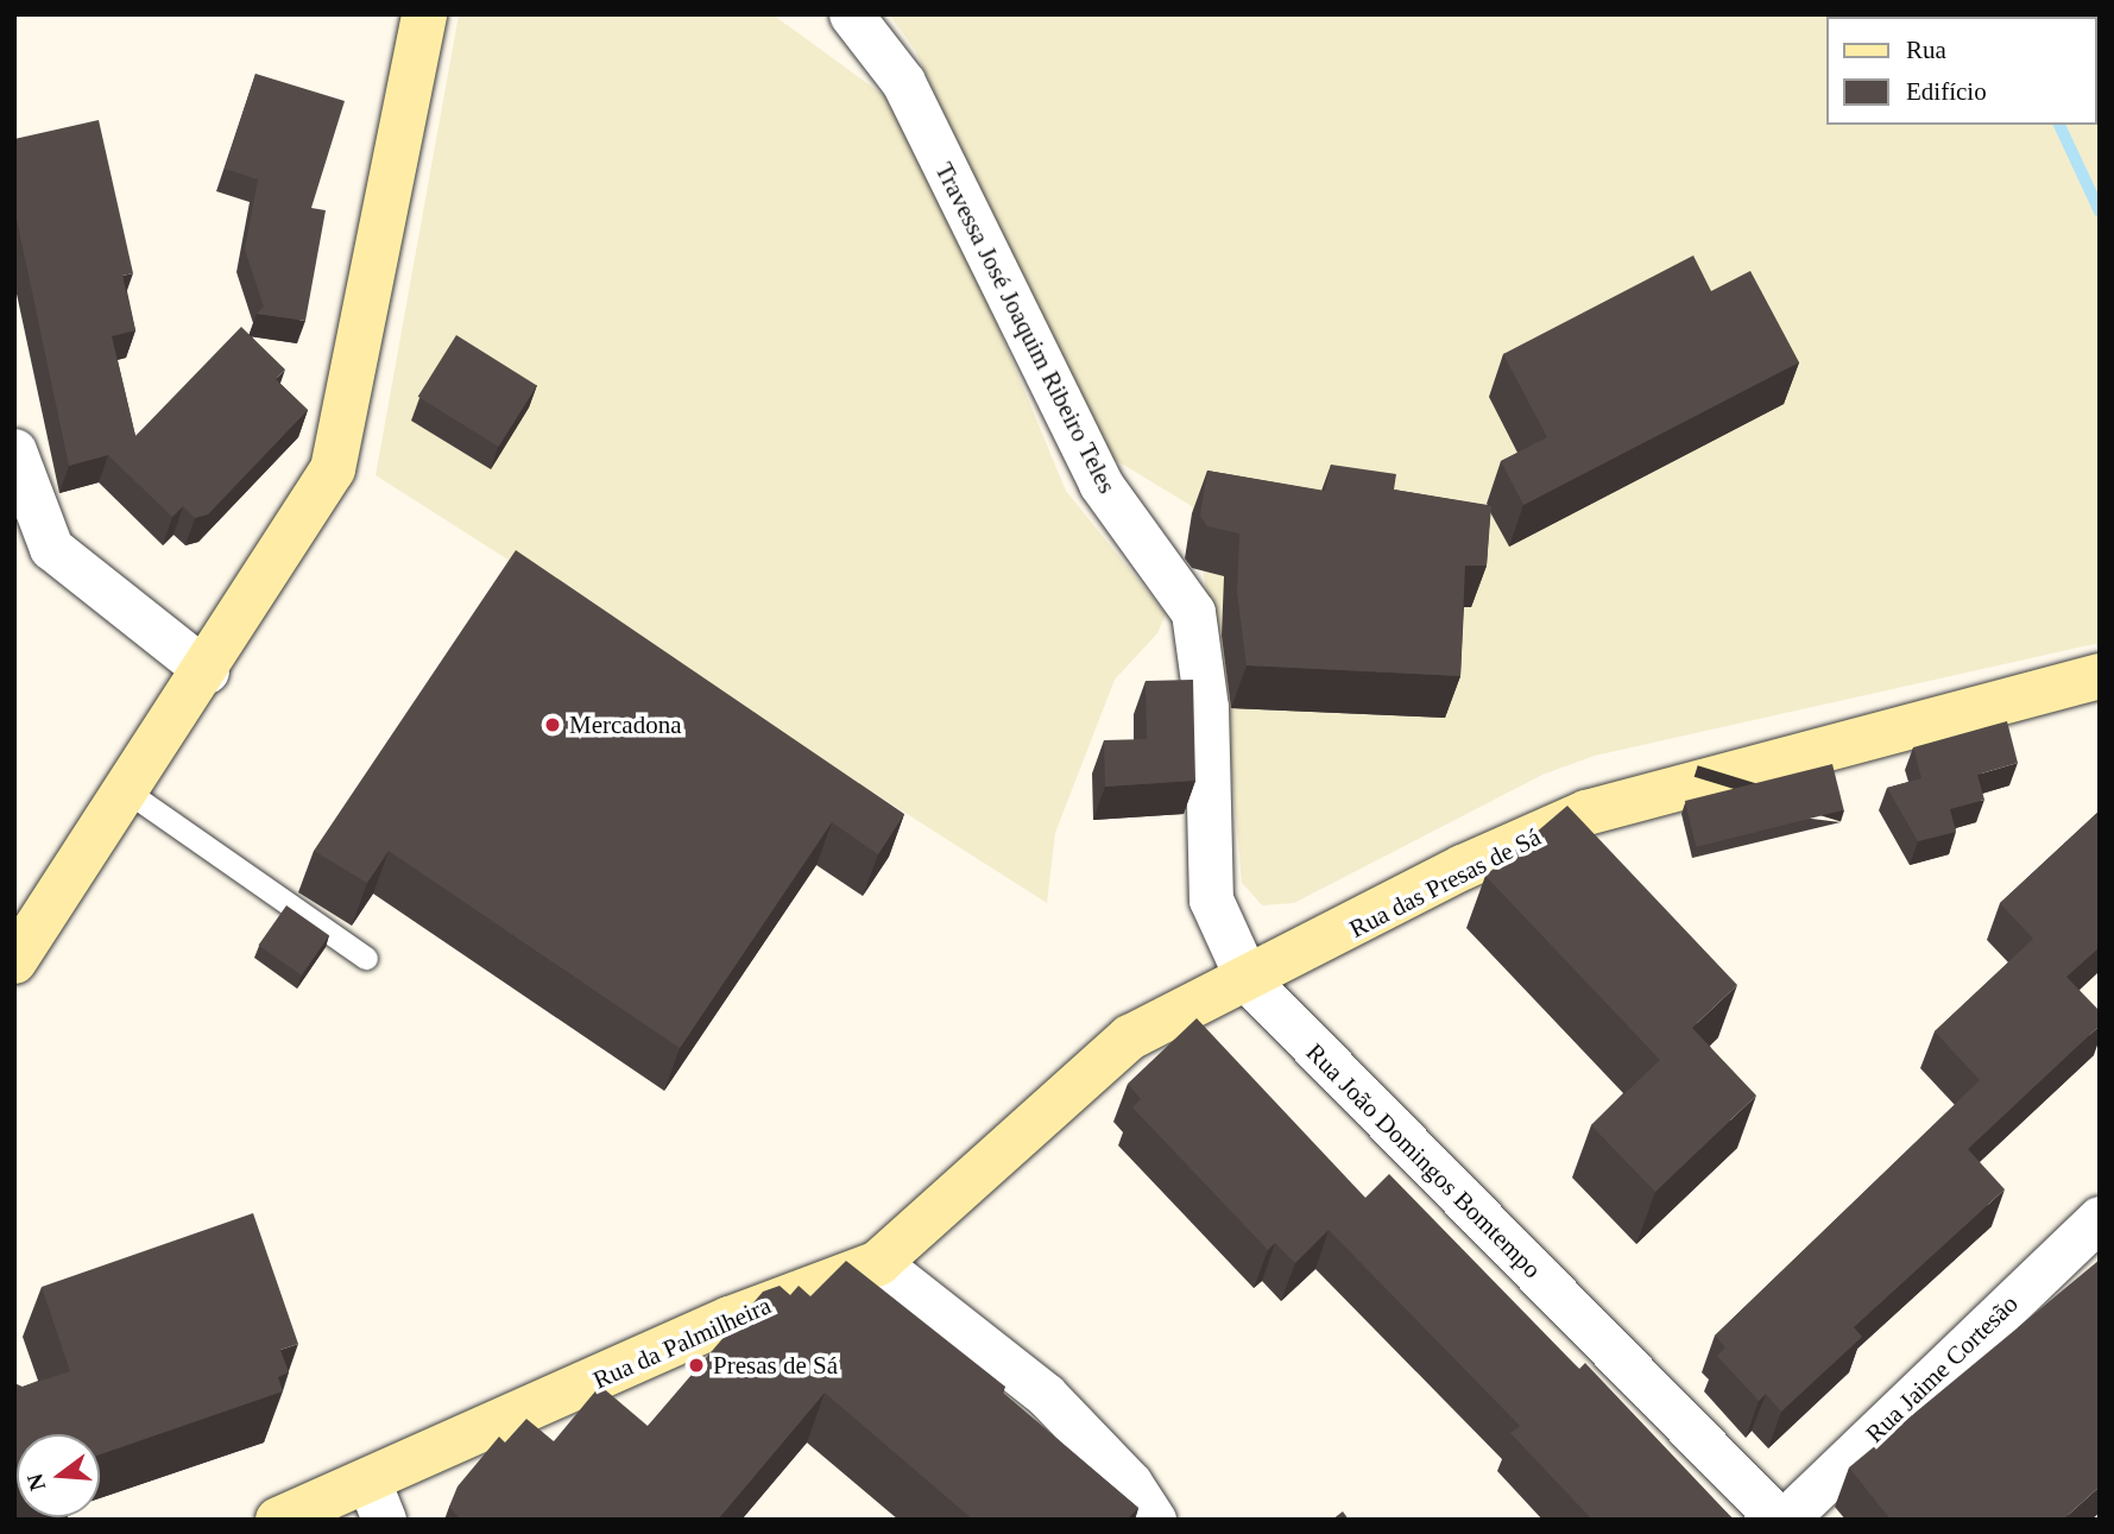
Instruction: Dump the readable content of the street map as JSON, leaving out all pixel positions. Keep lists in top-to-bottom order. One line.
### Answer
{"streets":{"street":["Travessa José Joaquim Ribeiro Teles","Rua das Presas de Sá","Rua João Domingos Bomtempo","Rua da Palmilheira","Rua Jaime Cortesão"]},"crossings":[["Travessa José Joaquim Ribeiro Teles","Rua das Presas de Sá"],["Travessa José Joaquim Ribeiro Teles","Rua João Domingos Bomtempo"],["Rua das Presas de Sá","Rua João Domingos Bomtempo"],["Rua das Presas de Sá","Rua da Palmilheira"],["Rua João Domingos Bomtempo","Rua Jaime Cortesão"]],"places":["Mercadona","Presas de Sá"],"legend":["Rua","Edifício"],"north":"left"}
